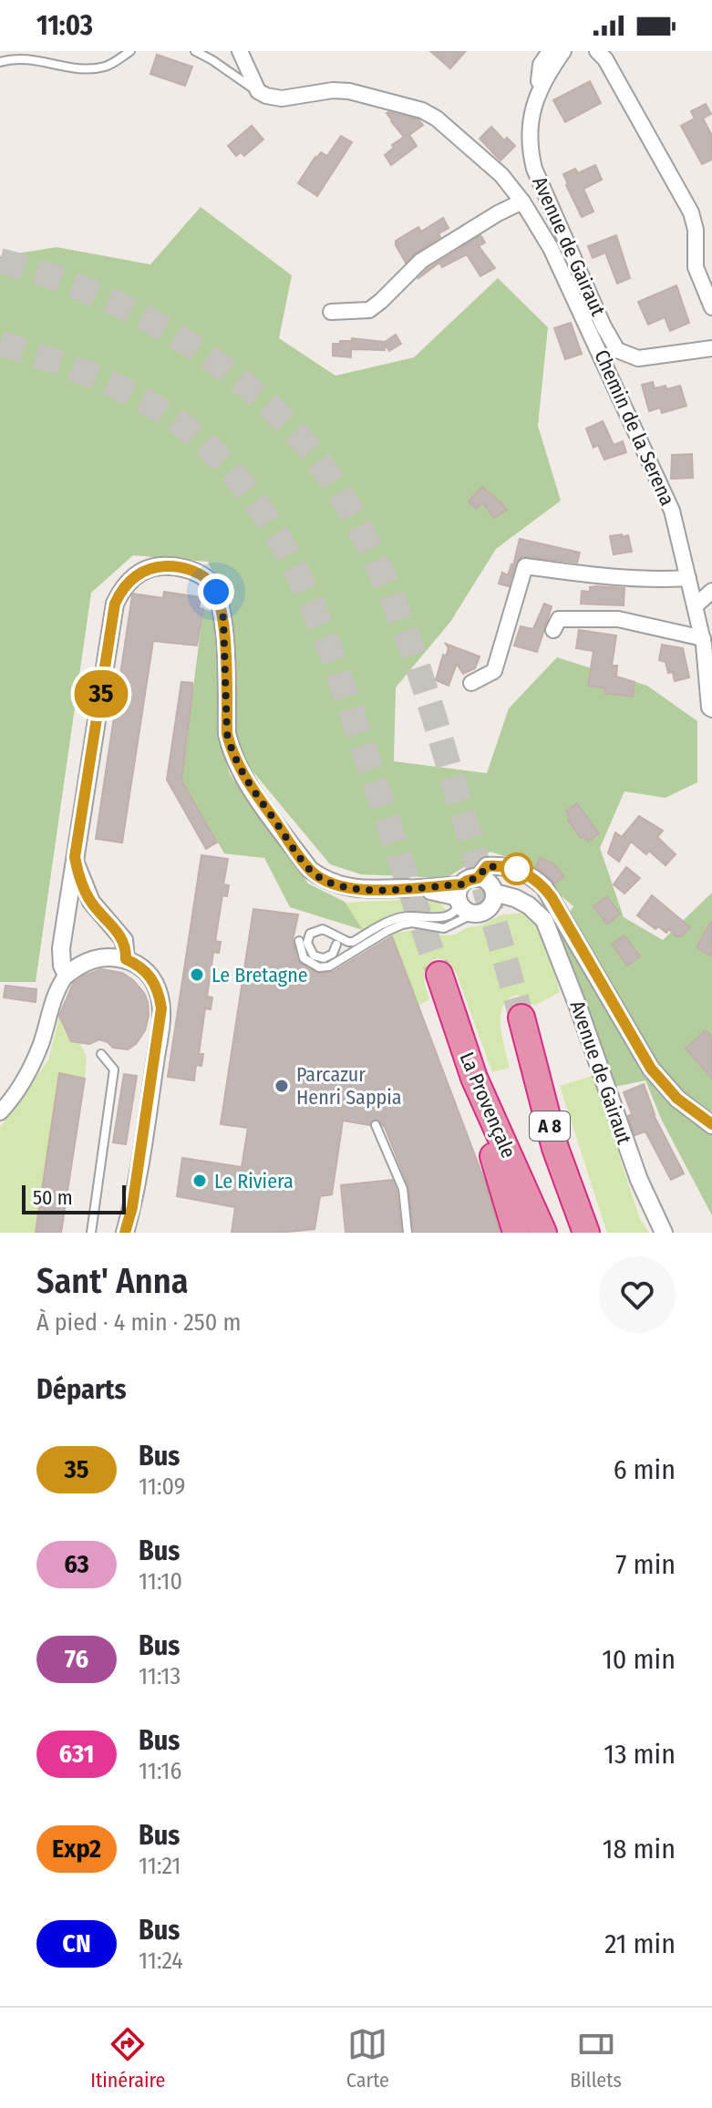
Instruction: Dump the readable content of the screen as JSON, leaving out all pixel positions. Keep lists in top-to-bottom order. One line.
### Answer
{"streets":{"highway":["La Provençale","A 8"],"street":["Avenue de Gairaut","Chemin de la Serena"]},"places":["Le Bretagne","Parcazur Henri Sappia","Le Riviera"],"lines":["bus line 35"],"scale_bar":"50 m","page":{"status":"11:03","on_map":"35","scale":"50 m","heading":[["Sant' Anna","À pied · 4 min · 250 m"],"Départs"],"list":[{"mark":"35","name":"Bus","note":"11:09","value":"6 min"},{"mark":"63","name":"Bus","note":"11:10","value":"7 min"},{"mark":"76","name":"Bus","note":"11:13","value":"10 min"},{"mark":"631","name":"Bus","note":"11:16","value":"13 min"},{"mark":"Exp2","name":"Bus","note":"11:21","value":"18 min"},{"mark":"CN","name":"Bus","note":"11:24","value":"21 min"}],"tabs":["Itinéraire","Carte","Billets"]}}
